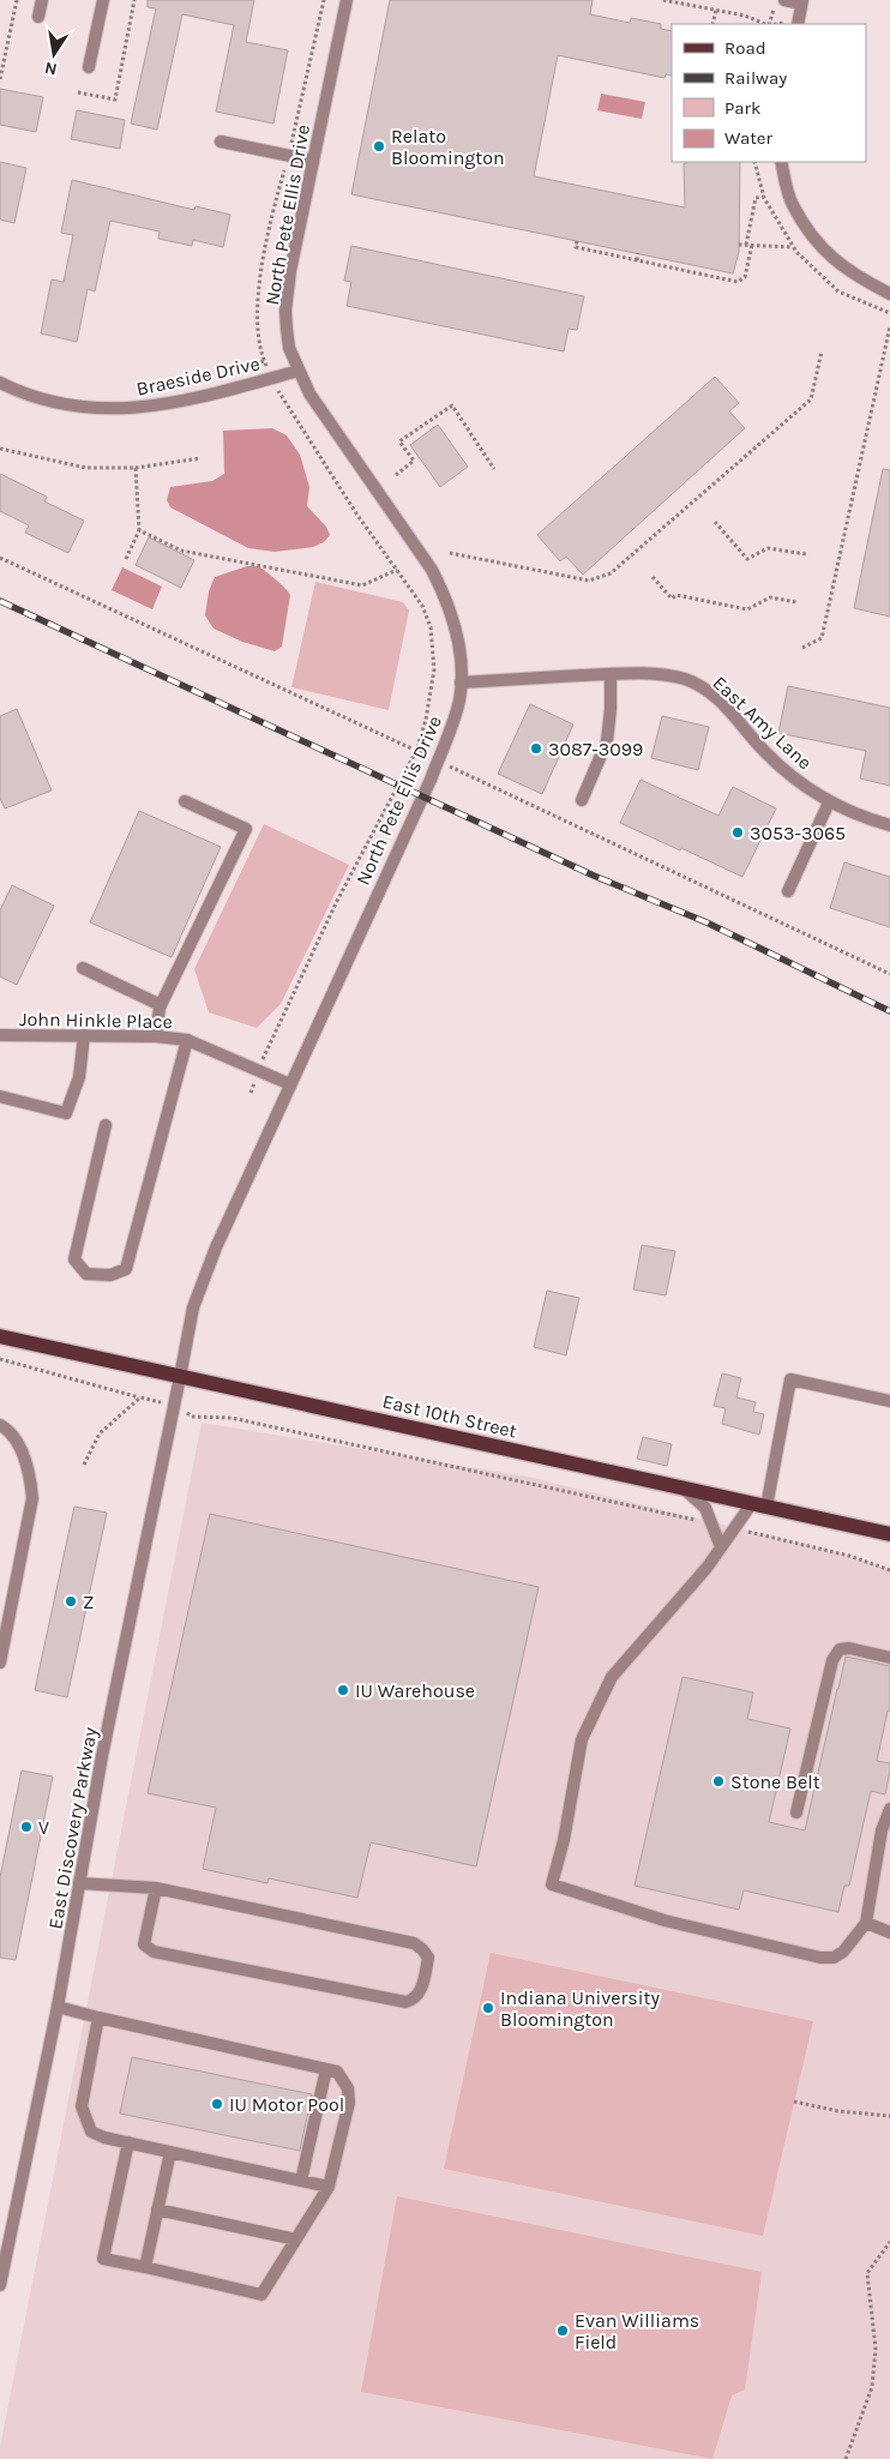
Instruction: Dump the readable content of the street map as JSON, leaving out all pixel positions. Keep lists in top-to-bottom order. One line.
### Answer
{"streets":{"main road":["East 10th Street"],"street":["North Pete Ellis Drive","Braeside Drive","East Amy Lane","John Hinkle Place","East Discovery Parkway"]},"crossings":[["North Pete Ellis Drive","Braeside Drive"],["North Pete Ellis Drive","East Amy Lane"],["North Pete Ellis Drive","John Hinkle Place"],["North Pete Ellis Drive","East 10th Street"],["North Pete Ellis Drive","East Discovery Parkway"],["East 10th Street","East Discovery Parkway"]],"places":["Relato Bloomington","3087-3099","3053-3065","Z","IU Warehouse","Stone Belt","V","Indiana University Bloomington","IU Motor Pool","Evan Williams Field"],"legend":["Road","Railway","Park","Water"],"north":"bottom"}
